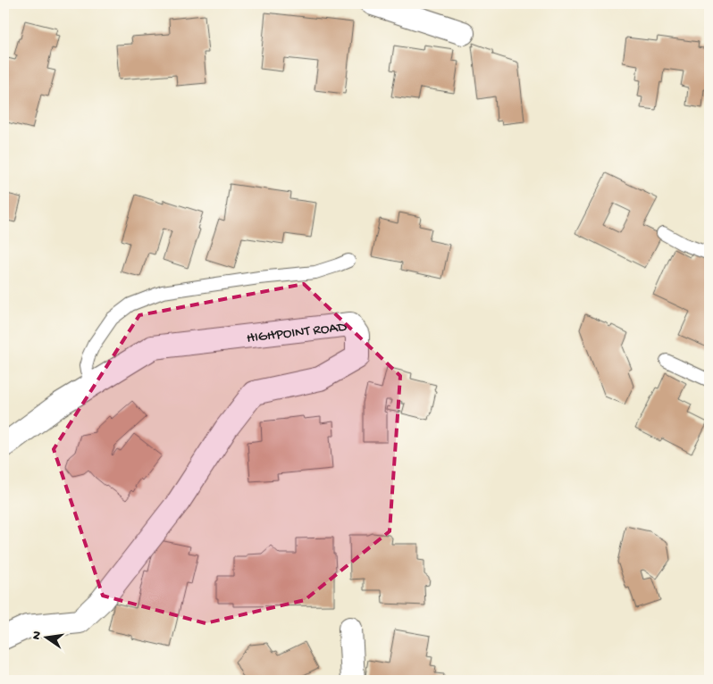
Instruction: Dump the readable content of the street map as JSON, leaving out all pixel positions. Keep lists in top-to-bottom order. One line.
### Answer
{"streets":{"street":["HIGHPOINT ROAD"]},"north":"left"}
